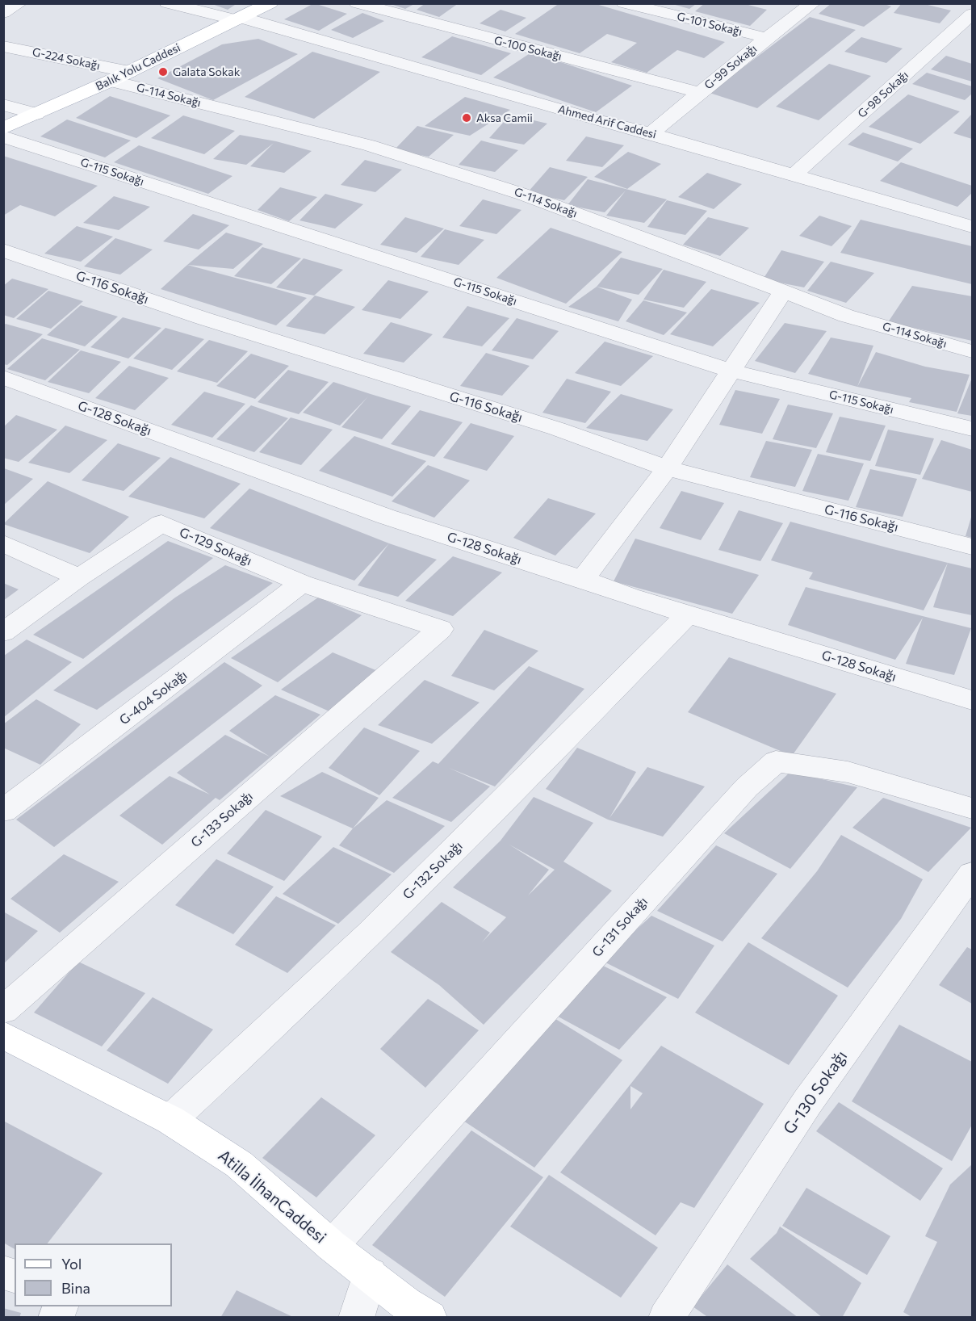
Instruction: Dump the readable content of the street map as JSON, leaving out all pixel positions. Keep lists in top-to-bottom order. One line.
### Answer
{"streets":{"main road":["Balık Yolu Caddesi","Atilla İlhanCaddesi"],"street":["G-101 Sokağı","G-100 Sokağı","G-224 Sokağı","G-99 Sokağı","G-98 Sokağı","G-114 Sokağı","Ahmed Arif Caddesi","G-115 Sokağı","G-116 Sokağı","G-128 Sokağı","G-129 Sokağı","G-404 Sokağı","G-133 Sokağı","G-132 Sokağı","G-131 Sokağı","G-130 Sokağı"]},"crossings":[["G-101 Sokağı","G-99 Sokağı"],["G-100 Sokağı","G-99 Sokağı"],["G-224 Sokağı","Balık Yolu Caddesi"],["Balık Yolu Caddesi","G-114 Sokağı"],["Balık Yolu Caddesi","Ahmed Arif Caddesi"],["G-99 Sokağı","Ahmed Arif Caddesi"],["G-98 Sokağı","Ahmed Arif Caddesi"],["G-128 Sokağı","G-132 Sokağı"],["G-129 Sokağı","G-404 Sokağı"],["G-129 Sokağı","G-133 Sokağı"],["G-132 Sokağı","Atilla İlhanCaddesi"],["G-131 Sokağı","Atilla İlhanCaddesi"]],"places":["Galata Sokak","Aksa Camii"],"legend":["Yol","Bina"]}
